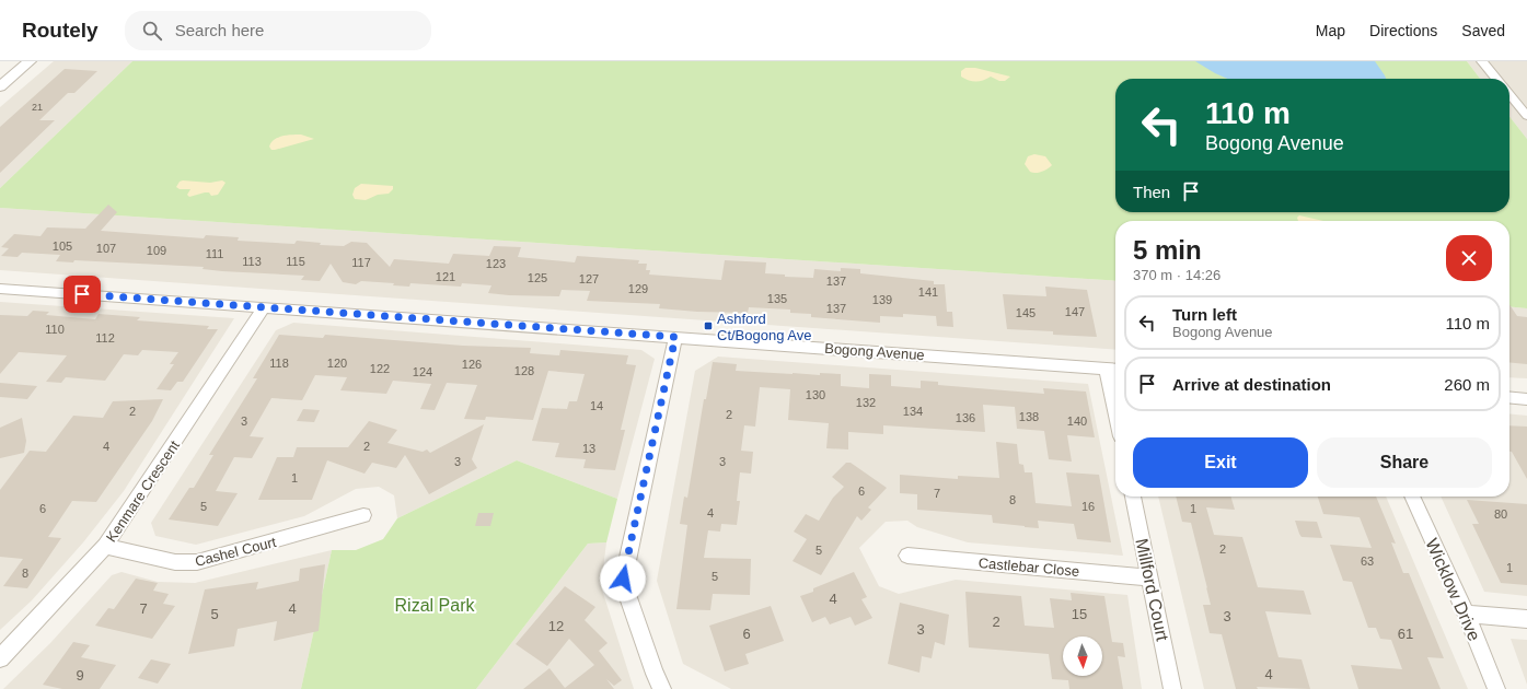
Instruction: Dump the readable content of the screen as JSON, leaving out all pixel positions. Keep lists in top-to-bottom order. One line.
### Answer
{"streets":{"street":["Bogong Avenue","Kenmare Crescent","Cashel Court","Castlebar Close","Millford Court","Wicklow Drive"]},"crossings":[["Bogong Avenue","Kenmare Crescent"],["Kenmare Crescent","Cashel Court"],["Castlebar Close","Millford Court"]],"parks":["Rizal Park"],"places":{"transit":["Ashford Ct/Bogong Ave"]},"house_numbers":["21","105","107","109","111","113","115","117","123","121","125","127","137","129","141","135","139","137","147","145","110","112","118","120","126","122","128","124","130","132","14","2","134","2","138","136","3","140","4","2","13","3","3","1","6","7","8","5","16","6","1","4","80","2","5","63","1","8","5","4","7","4","5","15","3","2","12","3","6","61","4","9"],"north":"bottom","page":{"header":"Routely","search":"Search here","nav":["Map","Directions","Saved"],"turn":["110 m","Bogong Avenue"],"then":"Then","heading":["5 min","370 m · 14:26"],"list":[{"name":"Turn left","note":"Bogong Avenue","value":"110 m"},{"name":"Arrive at destination","value":"260 m"}],"buttons":["Exit","Share"]}}
